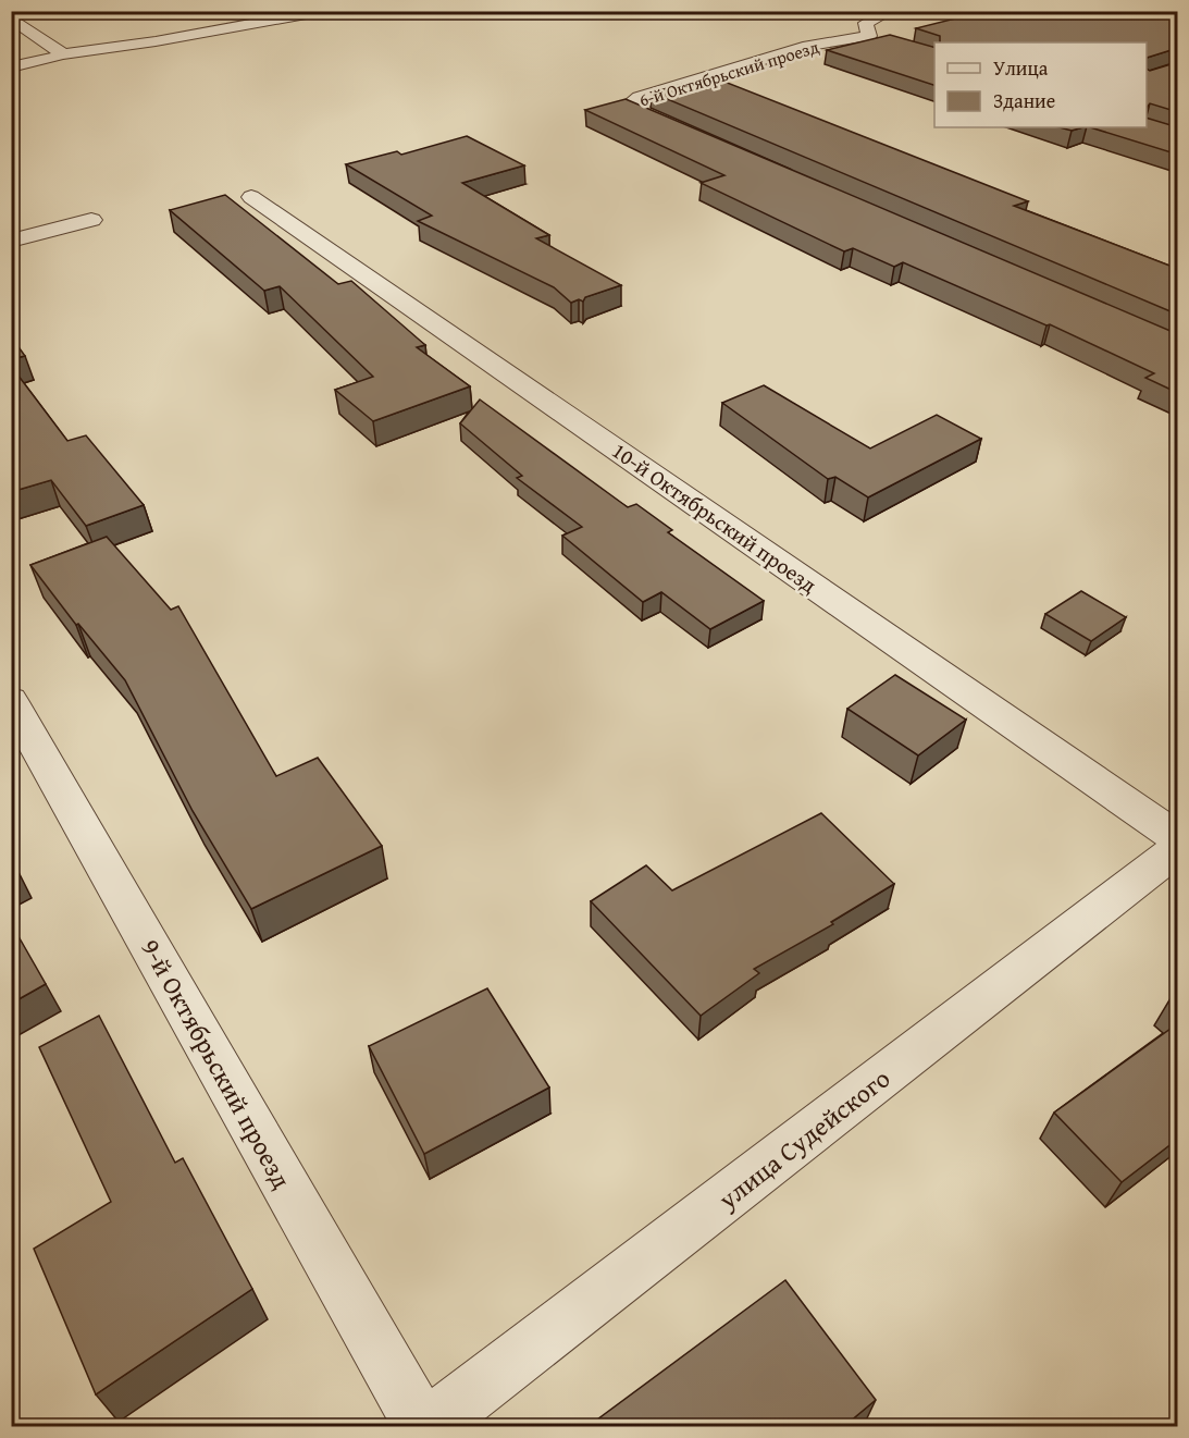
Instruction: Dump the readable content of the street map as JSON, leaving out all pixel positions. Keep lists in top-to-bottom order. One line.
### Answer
{"streets":{"street":["6-й Октябрьский проезд","10-й Октябрьский проезд","9-й Октябрьский проезд","улица Судейского"]},"legend":["Улица","Здание"]}
